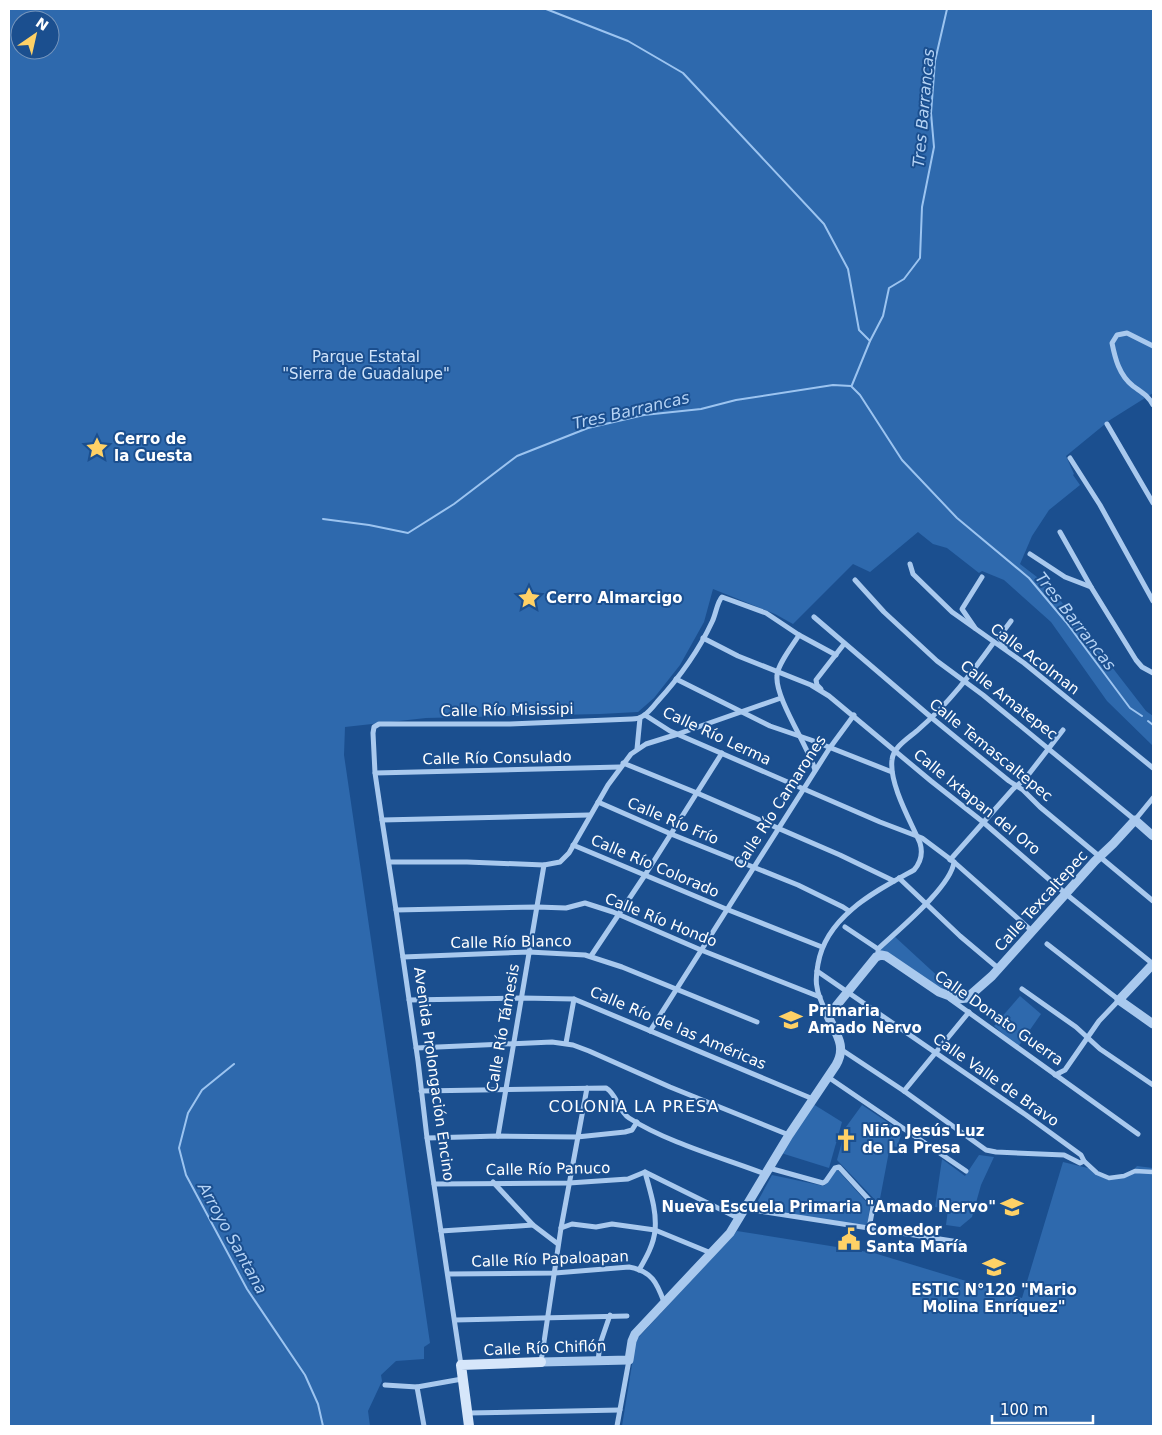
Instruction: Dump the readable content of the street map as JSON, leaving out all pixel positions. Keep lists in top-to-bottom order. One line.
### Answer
{"streets":{"main road":["Avenida Prolongación Encino","Calle Río Chiflón"],"street":["Calle Acolman","Calle Amatepec","Calle Río Misissipi","Calle Río Lerma","Calle Temascaltepec","Calle Río Consulado","Calle Río Camarones","Calle Ixtapan del Oro","Calle Río Frío","Calle Río Colorado","Calle Texcaltepec","Calle Río Hondo","Calle Río Blanco","Calle Donato Guerra","Calle Río Támesis","Calle Río de las Américas","Calle Valle de Bravo","Calle Río Panuco","Calle Río Papaloapan"]},"crossings":[["Calle Amatepec","Calle Texcaltepec"],["Calle Río Misissipi","Calle Río Lerma"],["Calle Río Misissipi","Avenida Prolongación Encino"],["Calle Río Lerma","Calle Río Camarones"],["Calle Temascaltepec","Calle Texcaltepec"],["Calle Río Consulado","Calle Río Camarones"],["Calle Río Consulado","Calle Texcaltepec"],["Calle Río Consulado","Avenida Prolongación Encino"],["Calle Río Camarones","Calle Ixtapan del Oro"],["Calle Río Camarones","Calle Río Frío"],["Calle Río Camarones","Calle Río Colorado"],["Calle Río Camarones","Calle Río Hondo"],["Calle Río Camarones","Calle Río Blanco"],["Calle Río Camarones","Calle Río de las Américas"],["Calle Ixtapan del Oro","Calle Texcaltepec"],["Calle Río Colorado","Calle Río Támesis"],["Calle Río Colorado","Avenida Prolongación Encino"],["Calle Texcaltepec","Calle Donato Guerra"],["Calle Río Hondo","Calle Río Támesis"],["Calle Río Hondo","Avenida Prolongación Encino"],["Calle Río Blanco","Calle Río Támesis"],["Calle Río Blanco","Avenida Prolongación Encino"],["Calle Río Támesis","Calle Río de las Américas"],["Calle Río de las Américas","Avenida Prolongación Encino"],["Avenida Prolongación Encino","Calle Río Panuco"],["Avenida Prolongación Encino","Calle Río Papaloapan"],["Avenida Prolongación Encino","Calle Río Chiflón"]],"districts":["COLONIA LA PRESA"],"water":["Tres Barrancas","Arroyo Santana"],"parks":["Parque Estatal \"Sierra de Guadalupe\""],"places":{"place":["Cerro de la Cuesta","Cerro Almarcigo"],"school or university":["Primaria Amado Nervo","Nueva Escuela Primaria \"Amado Nervo\"","ESTIC N°120 \"Mario Molina Enríquez\""],"church":["Niño Jesús Luz de La Presa"],"public building":["Comedor Santa María"]},"scale_bar":"100 m","north":"top right"}
